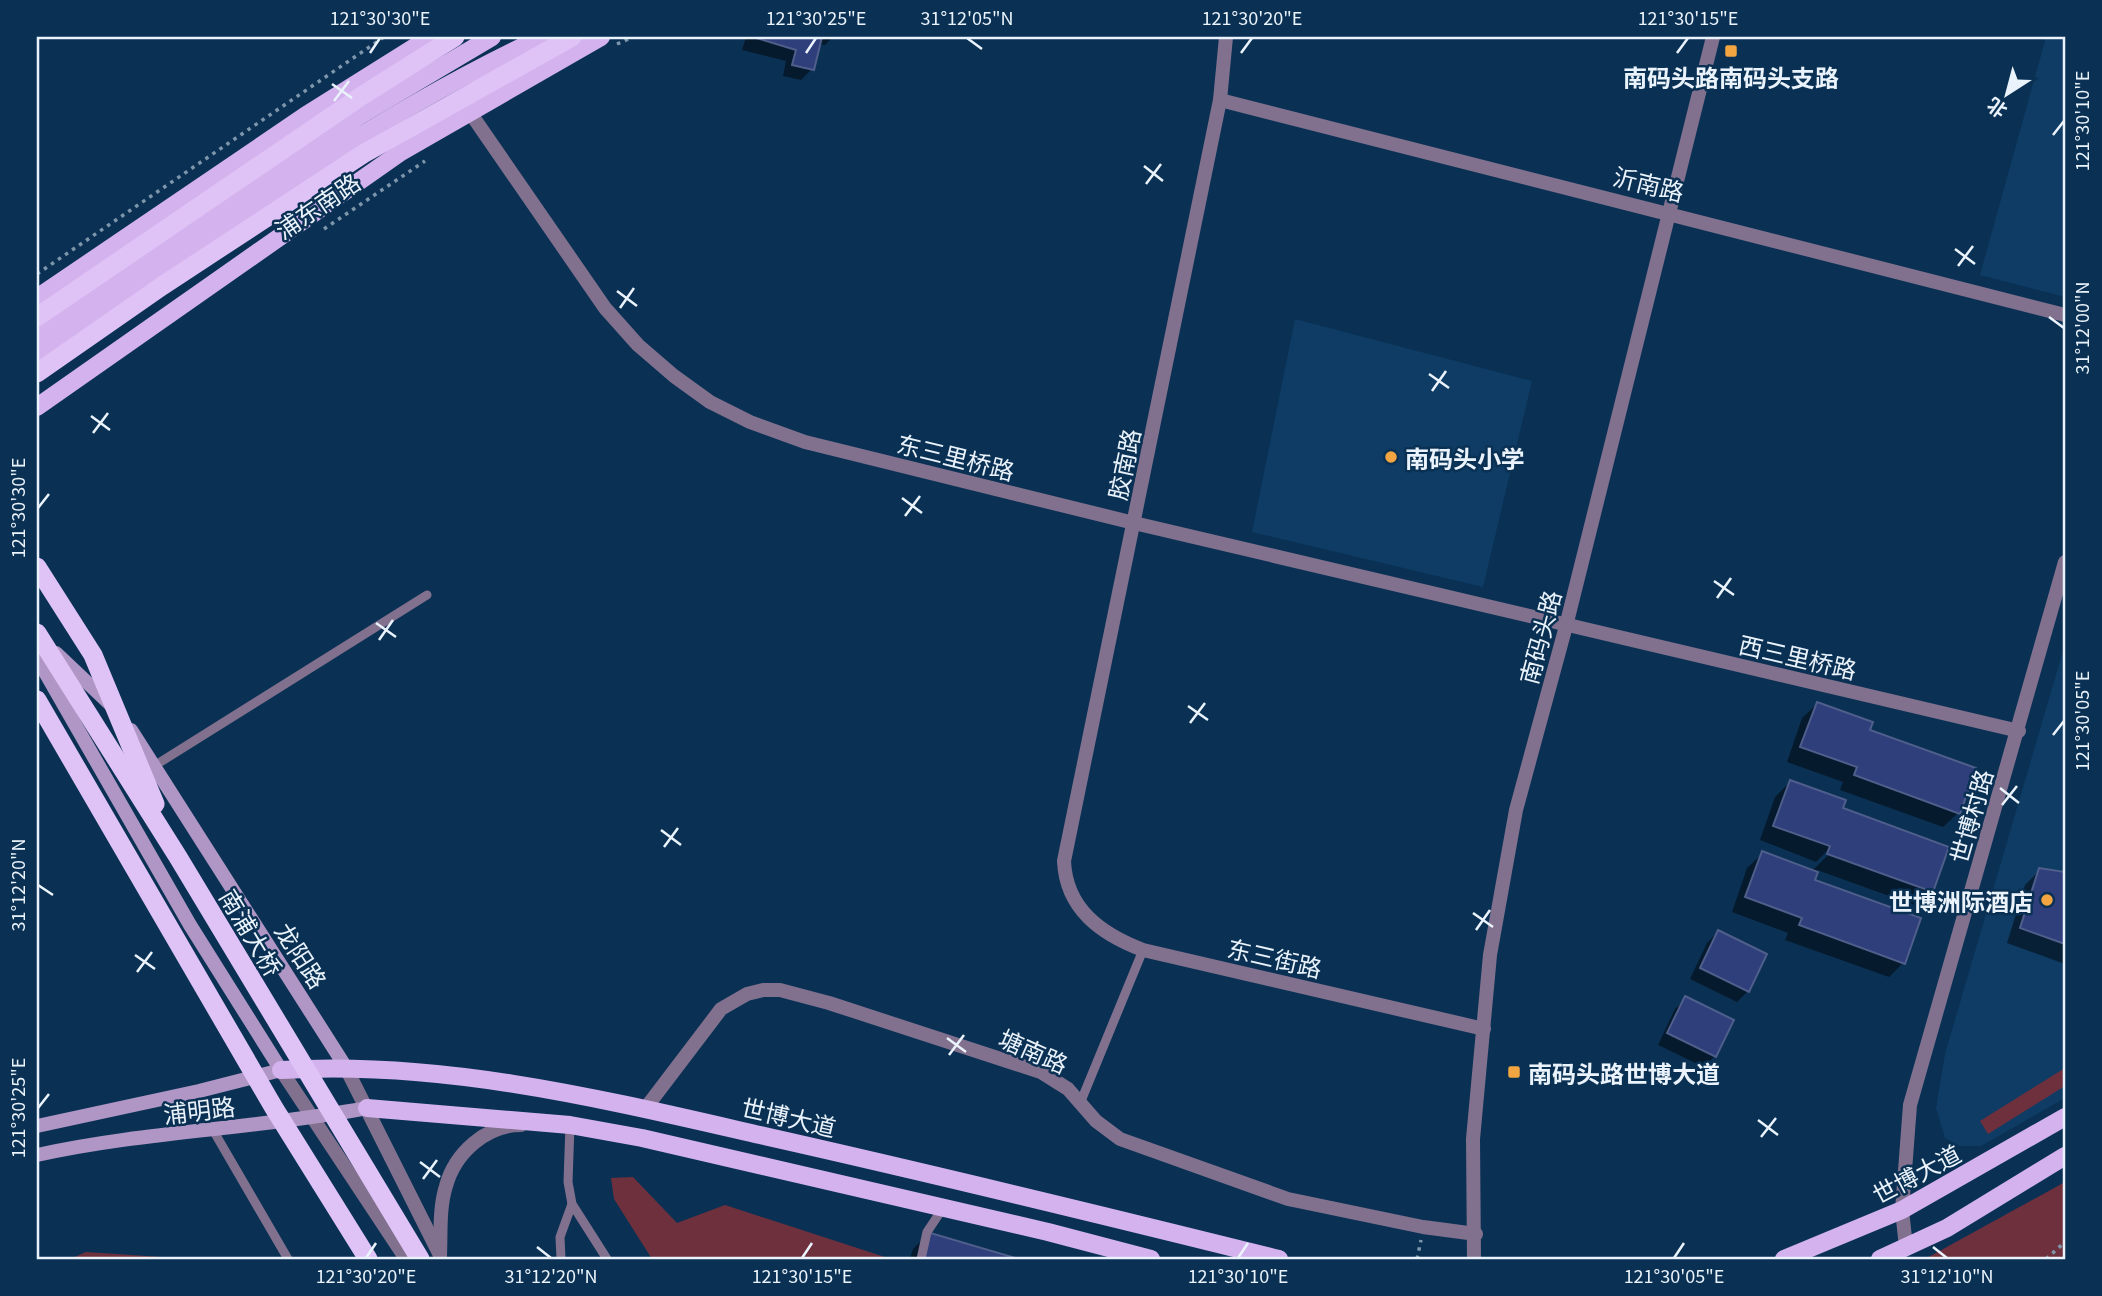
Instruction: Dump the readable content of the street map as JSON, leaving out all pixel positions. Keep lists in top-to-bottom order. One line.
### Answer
{"streets":{"highway":["南浦大桥"],"main road":["浦东南路","龙阳路","浦明路","世博大道"],"street":["沂南路","东三里桥路","胶南路","南码头路","西三里桥路","世博村路","东三街路","塘南路"]},"crossings":[["沂南路","胶南路"],["沂南路","南码头路"],["浦东南路","东三里桥路"],["东三里桥路","胶南路"],["东三里桥路","南码头路"],["东三里桥路","西三里桥路"],["胶南路","东三街路"],["南码头路","西三里桥路"],["南码头路","东三街路"],["南码头路","塘南路"],["西三里桥路","世博村路"],["世博村路","世博大道"],["南浦大桥","龙阳路"],["龙阳路","浦明路"],["龙阳路","世博大道"],["塘南路","世博大道"],["浦明路","世博大道"]],"places":{"transit":["南码头路南码头支路","南码头路世博大道"],"other":["南码头小学","世博洲际酒店"]},"north":"bottom left","coordinates":["121°30'30\"E","121°30'25\"E","31°12'05\"N","121°30'20\"E","121°30'15\"E","121°30'10\"E","31°12'00\"N","121°30'05\"E","31°12'20\"N","31°12'10\"N"]}
